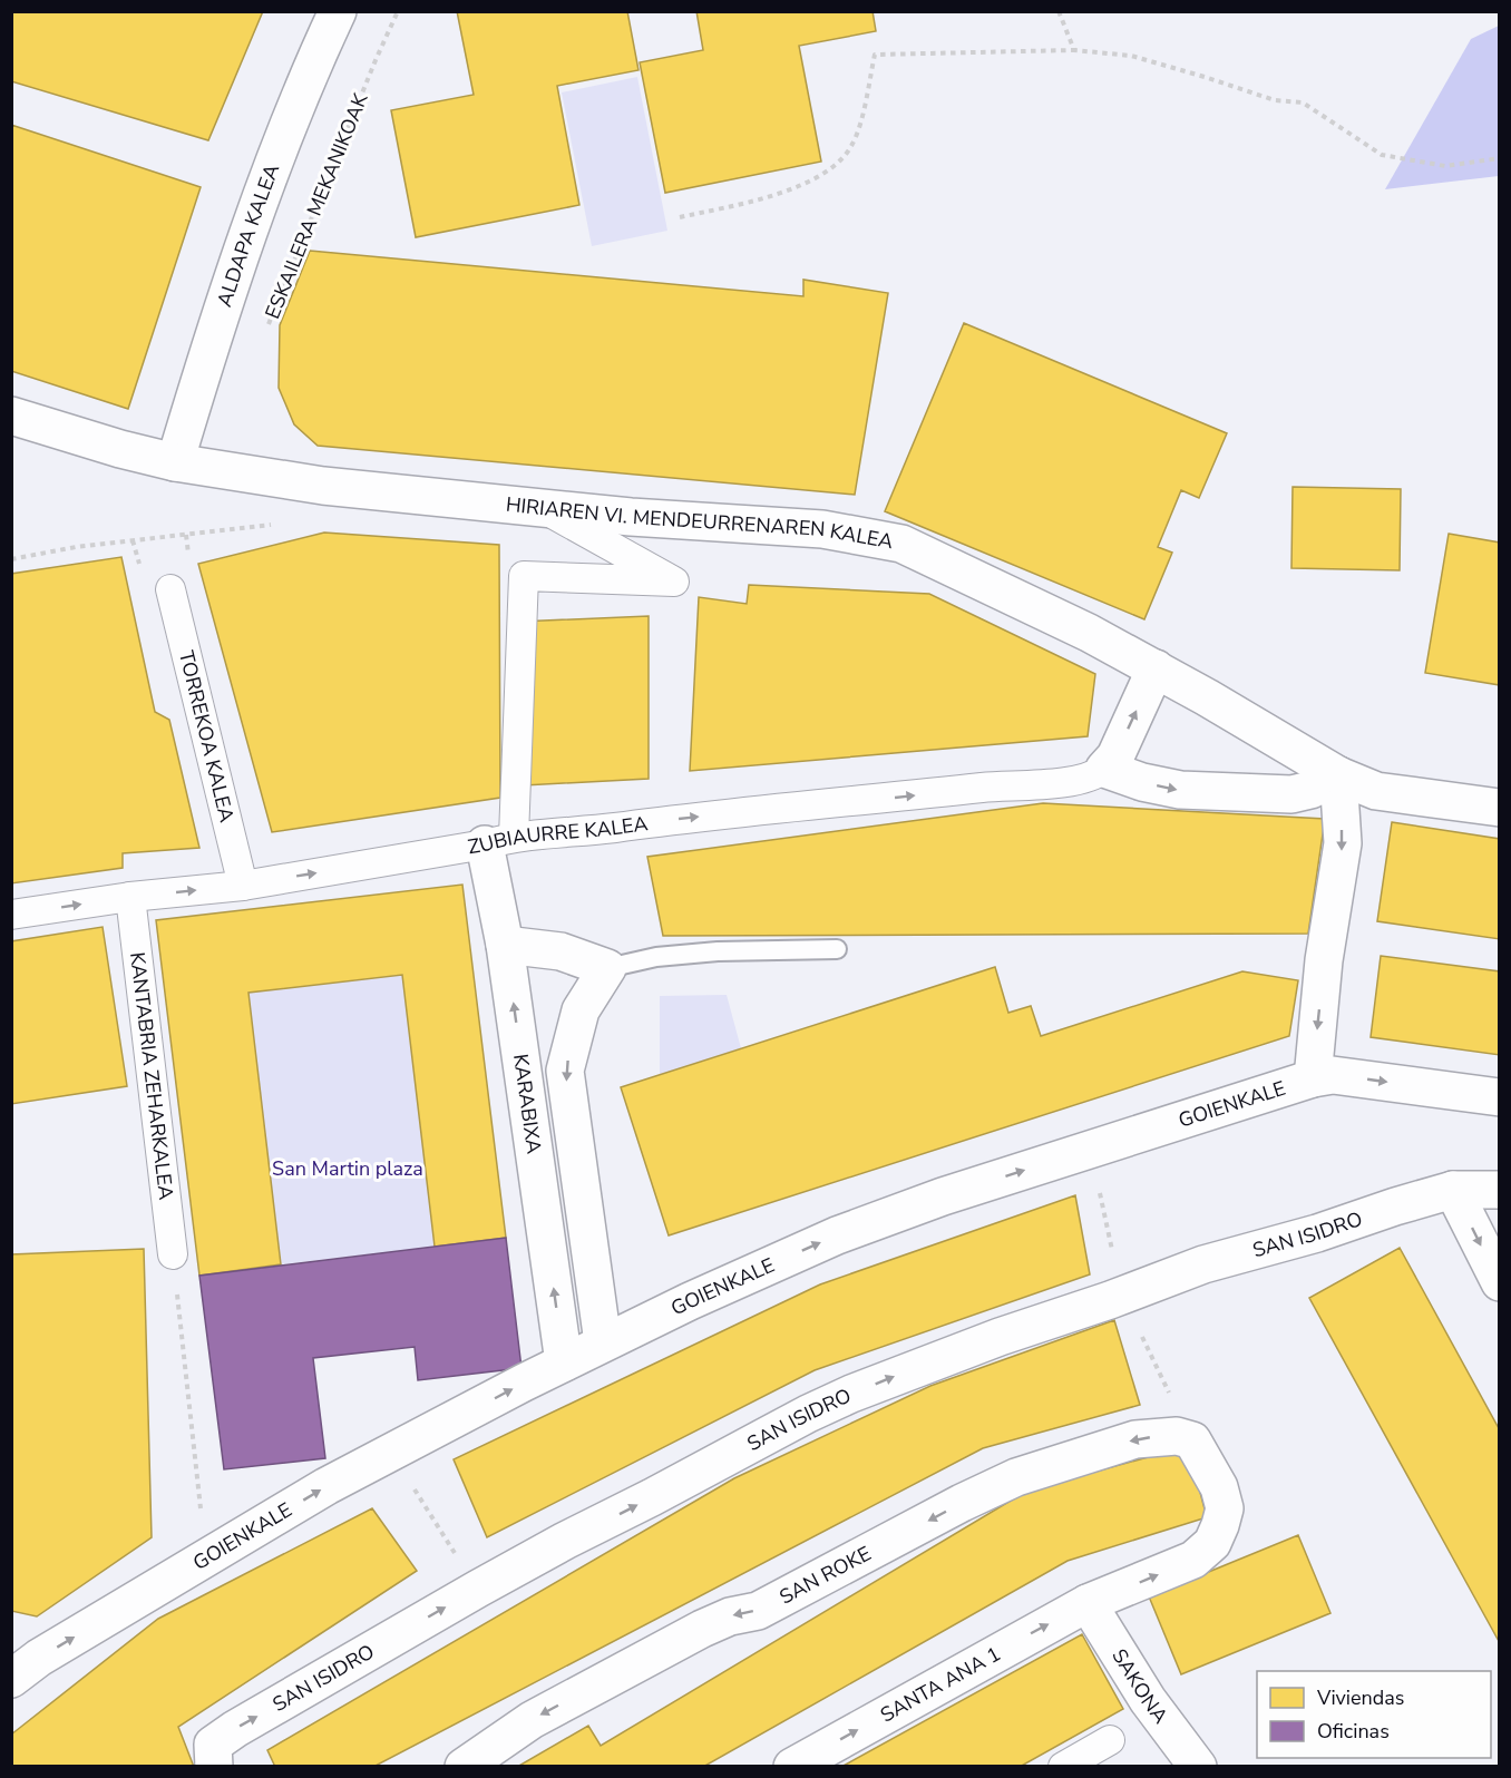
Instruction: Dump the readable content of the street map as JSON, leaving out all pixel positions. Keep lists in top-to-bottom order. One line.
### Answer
{"streets":{"street":["ALDAPA KALEA","HIRIAREN VI. MENDEURRENAREN KALEA","TORREKOA KALEA","ZUBIAURRE KALEA","KANTABRIA ZEHARKALEA","KARABIXA","GOIENKALE","SAN ISIDRO","SAN ROKE","SANTA ANA 1","SAKONA"],"path":["ESKAILERA MEKANIKOAK"]},"crossings":[["ALDAPA KALEA","HIRIAREN VI. MENDEURRENAREN KALEA"],["TORREKOA KALEA","ZUBIAURRE KALEA"],["ZUBIAURRE KALEA","KANTABRIA ZEHARKALEA"],["ZUBIAURRE KALEA","KARABIXA"],["KARABIXA","GOIENKALE"],["SAN ROKE","SANTA ANA 1"],["SANTA ANA 1","SAKONA"]],"one_way":["ZUBIAURRE KALEA","GOIENKALE","SAN ISIDRO","SAN ROKE","SANTA ANA 1"],"parks":["San Martin plaza"],"legend":["Viviendas","Oficinas"]}
